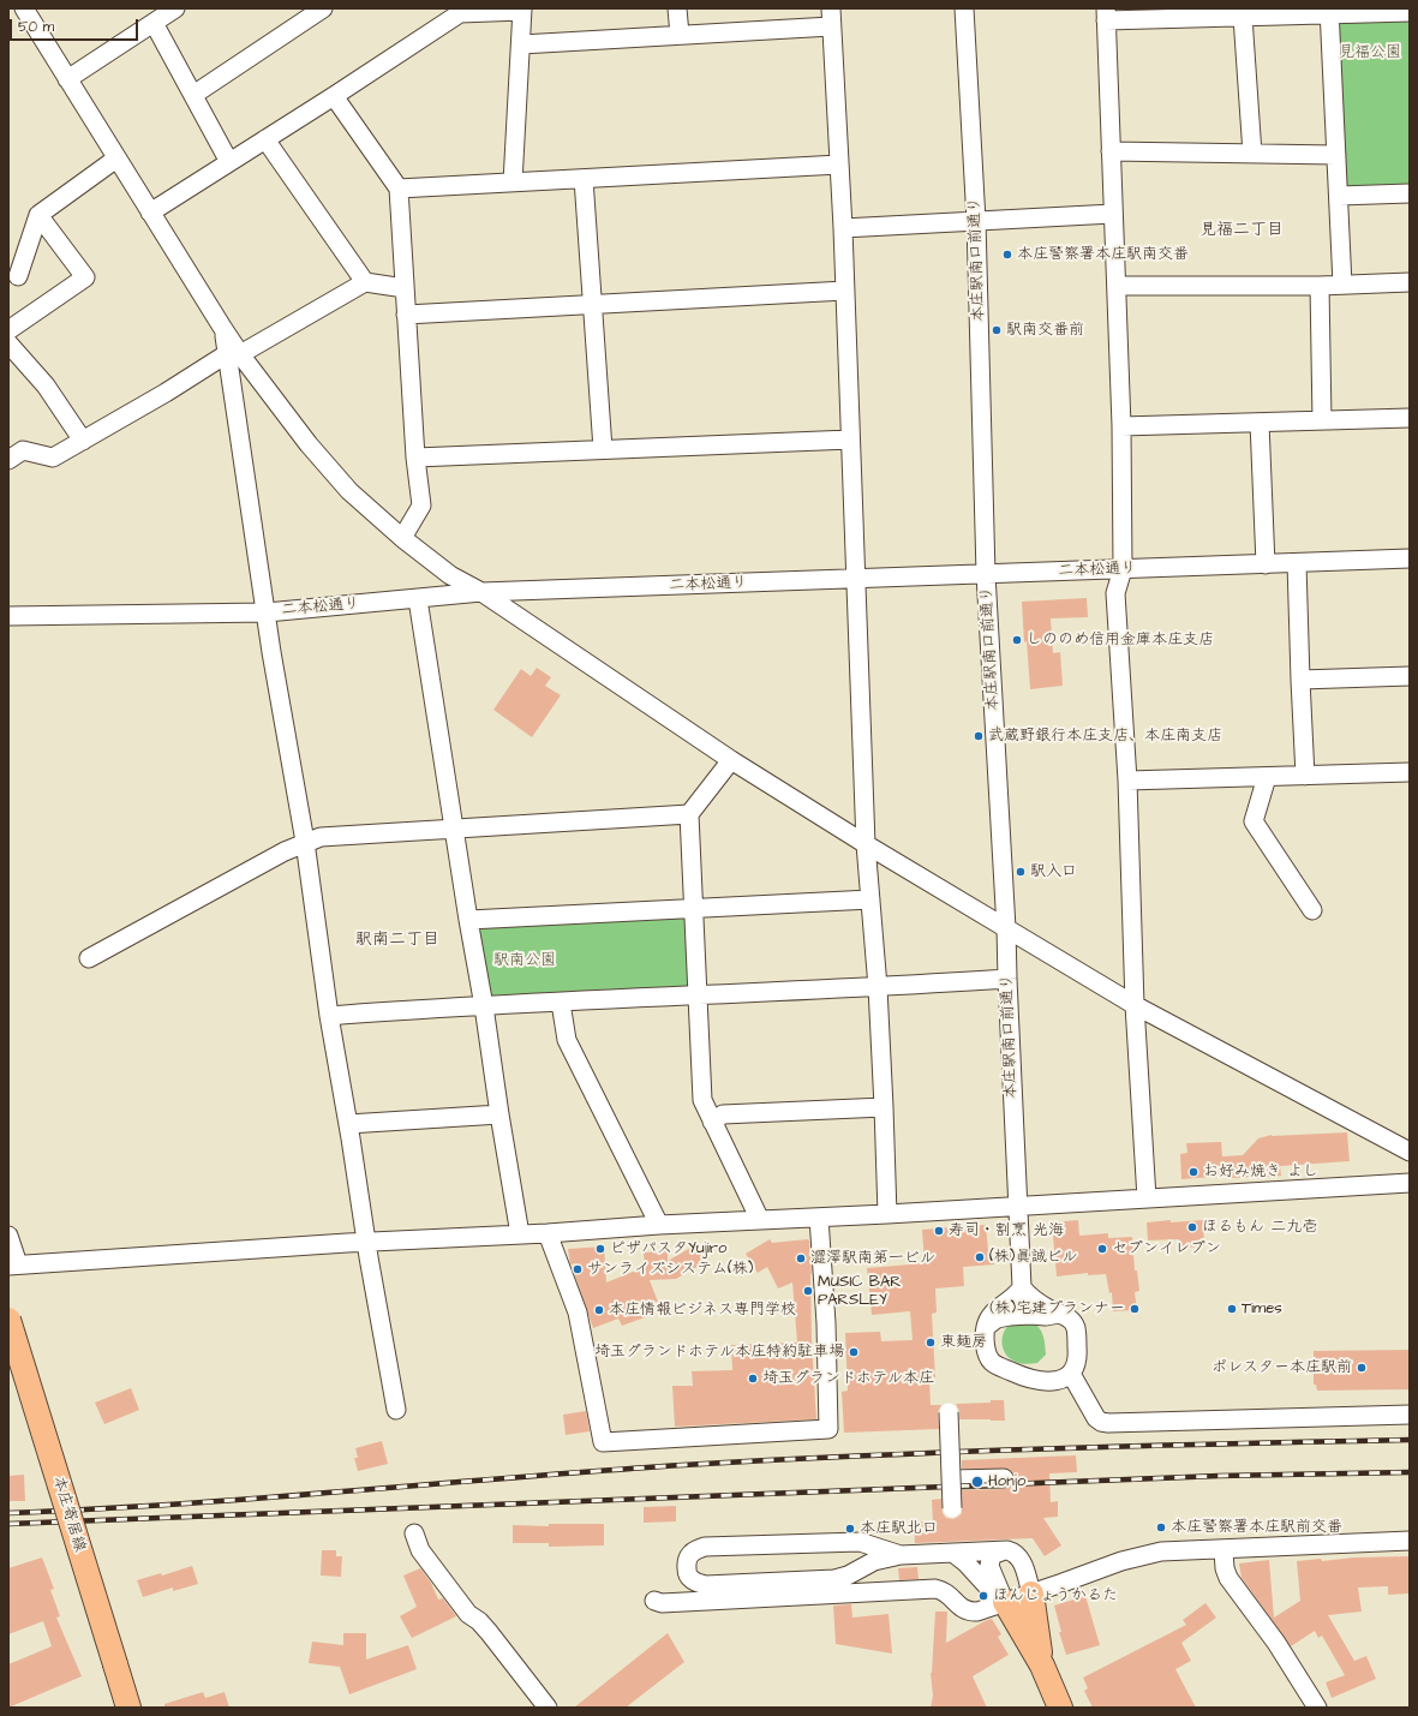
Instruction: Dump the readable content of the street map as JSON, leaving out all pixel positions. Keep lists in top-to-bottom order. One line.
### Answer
{"streets":{"main road":["本庄寄居線"],"street":["本庄駅南口前通り","二本松通り"]},"crossings":[["本庄駅南口前通り","二本松通り"]],"districts":["見福二丁目","駅南二丁目"],"parks":["見福公園","駅南公園"],"places":["本庄警察署本庄駅南交番","駅南交番前","しののめ信用金庫本庄支店","武蔵野銀行本庄支店、本庄南支店","駅入口","お好み焼き よし","ほるもん 二九壱","寿司・割烹 光海","ピザパスタYujiro","セブンイレブン","(株)眞誠ビル","澀澤駅南第一ビル","サンライズシステム(株)","MUSIC BAR PARSLEY","（株)宅建プランナー","Times","本庄情報ビジネス専門学校","東麺房","埼玉グランドホテル本庄特約駐車場","ポレスター本庄駅前","埼玉グランドホテル本庄","Honjo","本庄警察署本庄駅前交番","本庄駅北口","ほんじょうかるた"],"scale_bar":"50 m"}
